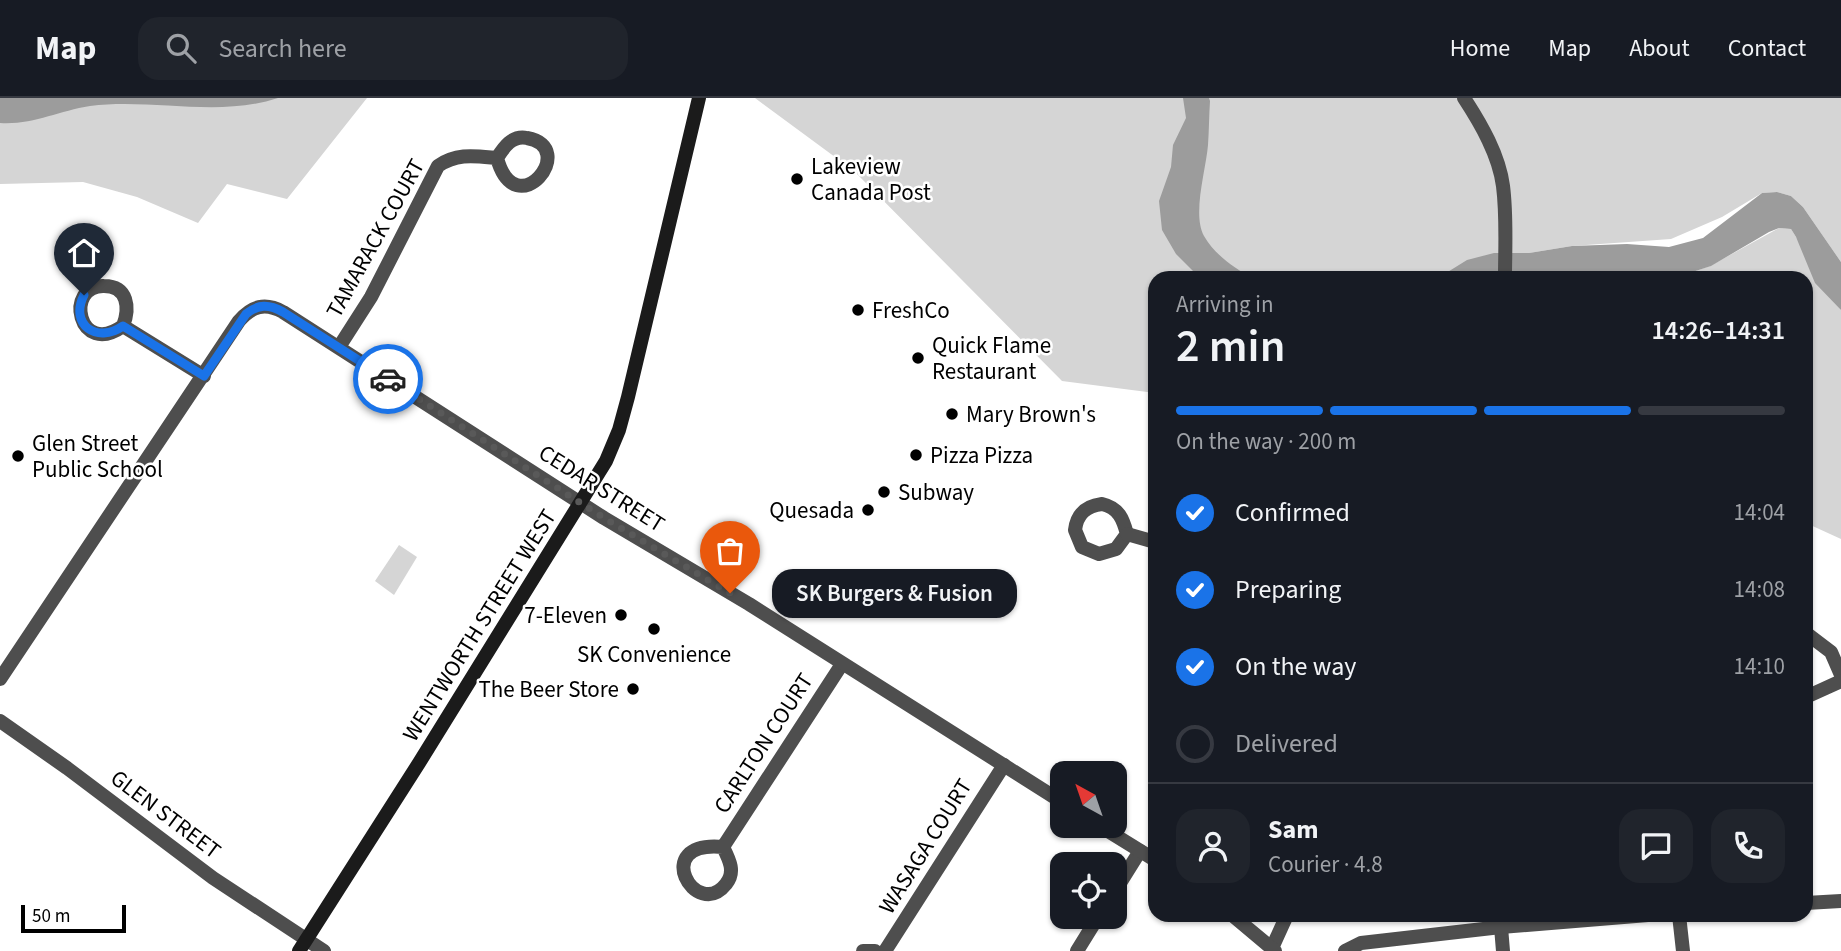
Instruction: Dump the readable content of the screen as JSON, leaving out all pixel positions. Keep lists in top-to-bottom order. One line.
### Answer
{"streets":{"main road":["WENTWORTH STREET WEST"],"street":["TAMARACK COURT","CEDAR STREET","CARLTON COURT","GLEN STREET","WASAGA COURT"]},"crossings":[["TAMARACK COURT","CEDAR STREET"],["CEDAR STREET","WENTWORTH STREET WEST"],["CEDAR STREET","CARLTON COURT"],["CEDAR STREET","WASAGA COURT"],["WENTWORTH STREET WEST","GLEN STREET"]],"places":["Lakeview Canada Post","FreshCo","Quick Flame Restaurant","Mary Brown's","Pizza Pizza","Glen Street Public School","Subway","Quesada","SK Burgers & Fusion","7-Eleven","SK Convenience","The Beer Store"],"scale_bar":"50 m","north":"top left","page":{"header":"Map","search":"Search here","nav":["Home","Map","About","Contact"],"heading":["2 min","Arriving in","14:26–14:31"],"panel":["Sam","Courier · 4.8"],"bar":"On the way · 200 m","list":[["Confirmed","14:04"],["Preparing","14:08"],["On the way","14:10"],"Delivered"],"bubble":"SK Burgers & Fusion","scale":"50 m"}}
